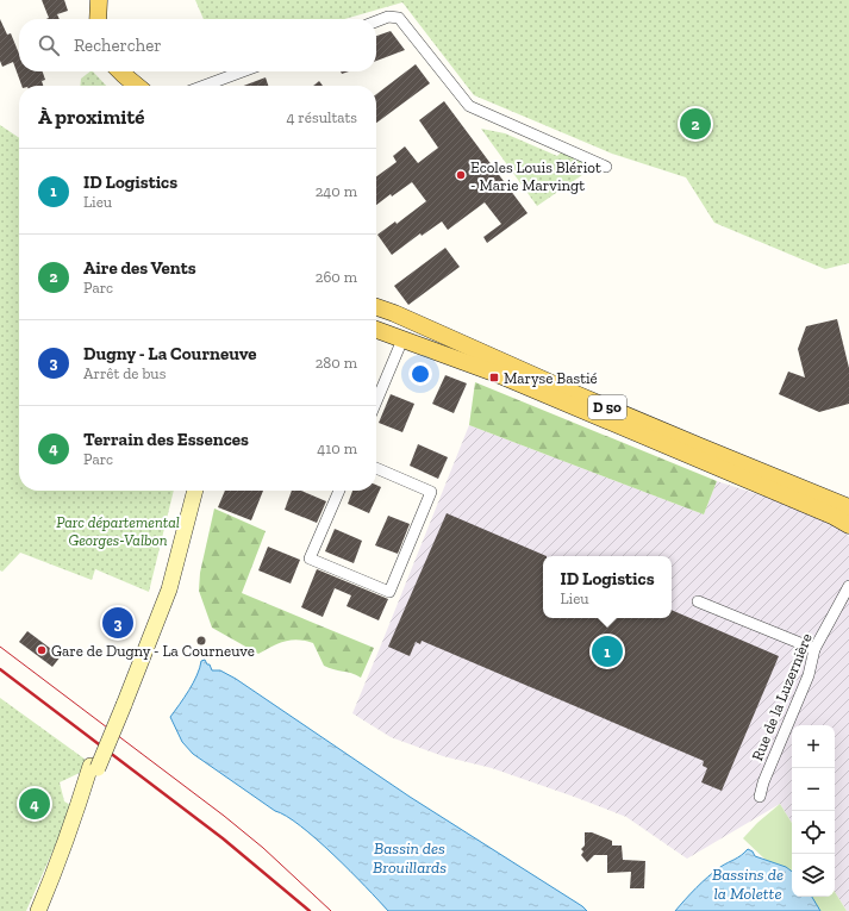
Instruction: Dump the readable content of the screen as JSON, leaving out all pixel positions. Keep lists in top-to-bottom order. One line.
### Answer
{"streets":{"main road":["D 50"],"street":["Rue de la Luzernière"]},"water":["Bassin des Brouillards","Bassins de la Molette"],"parks":["Parc départemental Georges-Valbon"],"places":{"other":["Ecoles Louis Blériot - Marie Marvingt","Gare de Dugny - La Courneuve"],"transit":["Maryse Bastié"]},"page":{"search":"Rechercher","heading":["À proximité","4 résultats"],"pins":["2","3","1","4"],"list":[{"mark":"1","name":"ID Logistics","note":"Lieu","value":"240 m"},{"mark":"2","name":"Aire des Vents","note":"Parc","value":"260 m"},{"mark":"3","name":"Dugny - La Courneuve","note":"Arrêt de bus","value":"280 m"},{"mark":"4","name":"Terrain des Essences","note":"Parc","value":"410 m"}],"popup":["ID Logistics","Lieu"],"map_buttons":["+","−"]}}
